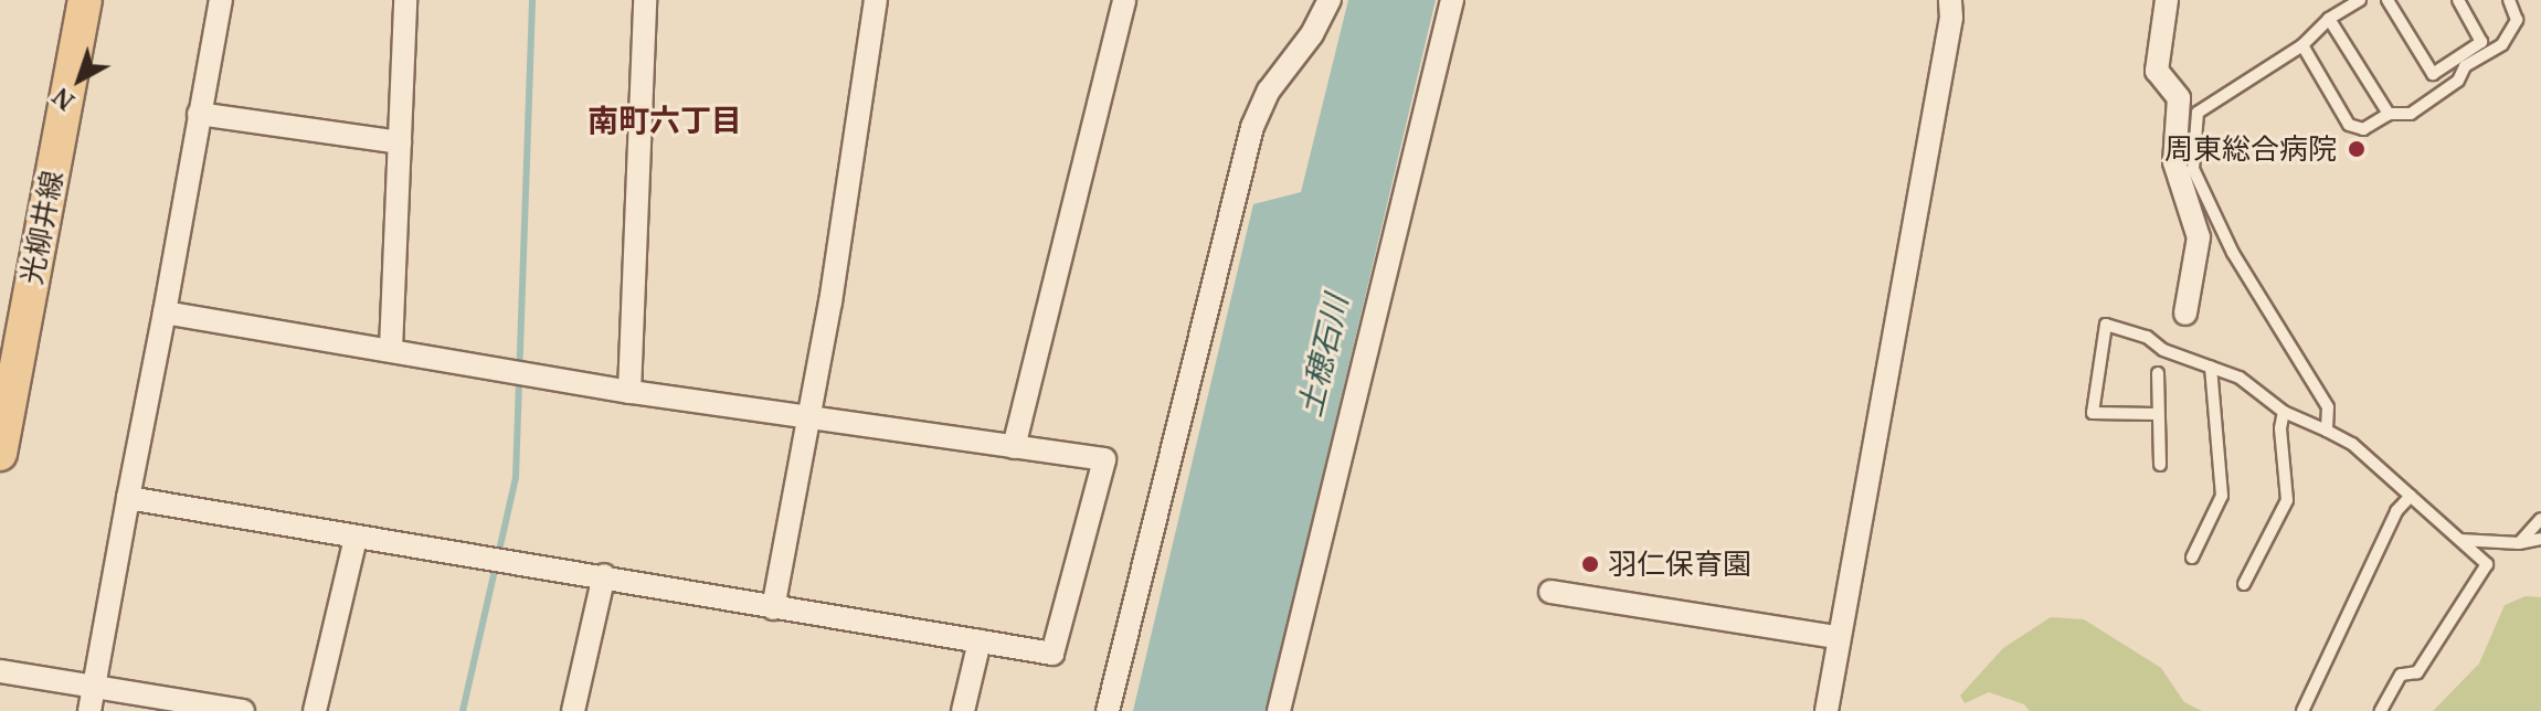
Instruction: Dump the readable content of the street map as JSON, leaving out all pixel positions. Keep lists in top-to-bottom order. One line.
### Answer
{"streets":{"main road":["光柳井線"]},"districts":["南町六丁目"],"water":["土穂石川"],"places":["周東総合病院","羽仁保育園"],"north":"bottom left"}
